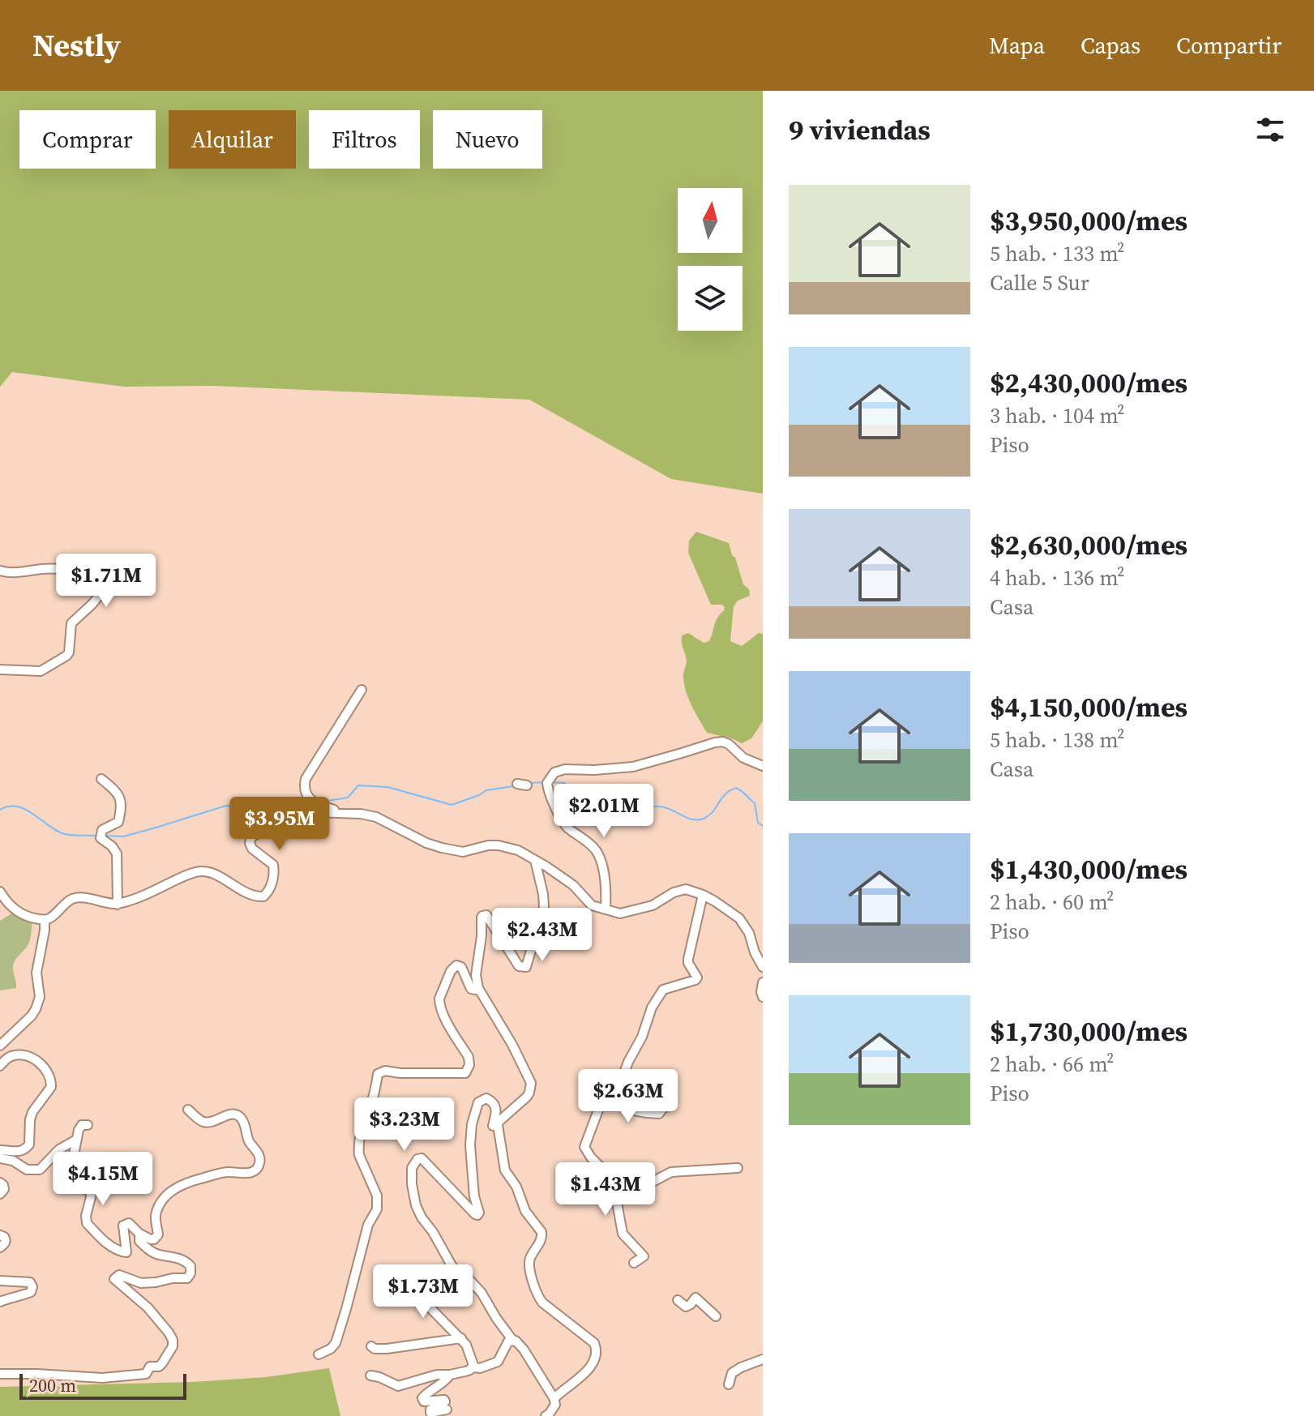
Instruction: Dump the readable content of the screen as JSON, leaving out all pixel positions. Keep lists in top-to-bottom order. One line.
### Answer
{"scale_bar":"200 m","north":"top","page":{"header":"Nestly","nav":["Mapa","Capas","Compartir"],"heading":"9 viviendas","chip":["Comprar","Alquilar","Filtros","Nuevo"],"list":[{"name":"$3,950,000/mes","note":"5 hab. · 133 m² · Calle 5 Sur"},{"name":"$2,430,000/mes","note":"3 hab. · 104 m² · Piso"},{"name":"$2,630,000/mes","note":"4 hab. · 136 m² · Casa"},{"name":"$4,150,000/mes","note":"5 hab. · 138 m² · Casa"},{"name":"$1,430,000/mes","note":"2 hab. · 60 m² · Piso"},{"name":"$1,730,000/mes","note":"2 hab. · 66 m² · Piso"}],"price":["$1.71M","$2.01M","$3.95M","$2.43M","$2.63M","$3.23M","$4.15M","$1.43M","$1.73M"],"scale":"200 m"}}
